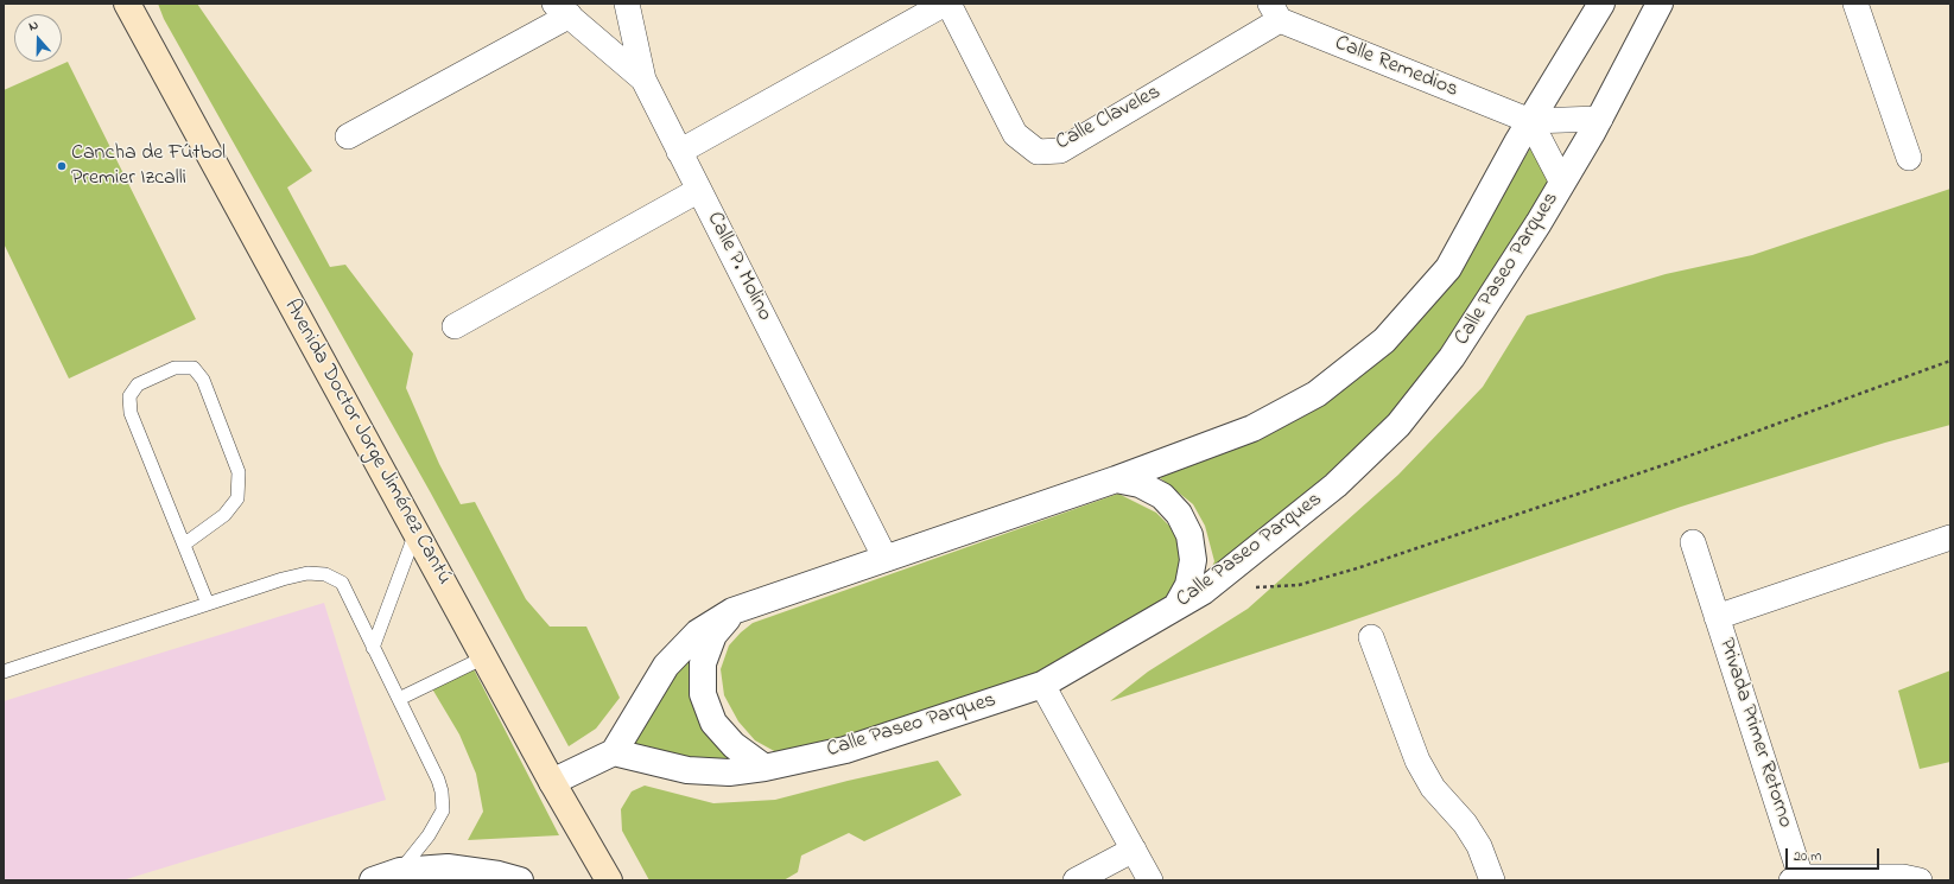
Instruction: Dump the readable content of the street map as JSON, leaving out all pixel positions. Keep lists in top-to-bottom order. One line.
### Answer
{"streets":{"main road":["Avenida Doctor Jorge Jiménez Cantú"],"street":["Calle Remedios","Calle Claveles","Calle P. Molino","Calle Paseo Parques","Privada Primer Retorno"]},"crossings":[["Calle Remedios","Calle Claveles"],["Calle Remedios","Calle Paseo Parques"]],"places":["Cancha de Fútbol Premier Izcalli"],"scale_bar":"20 m","north":"top"}
